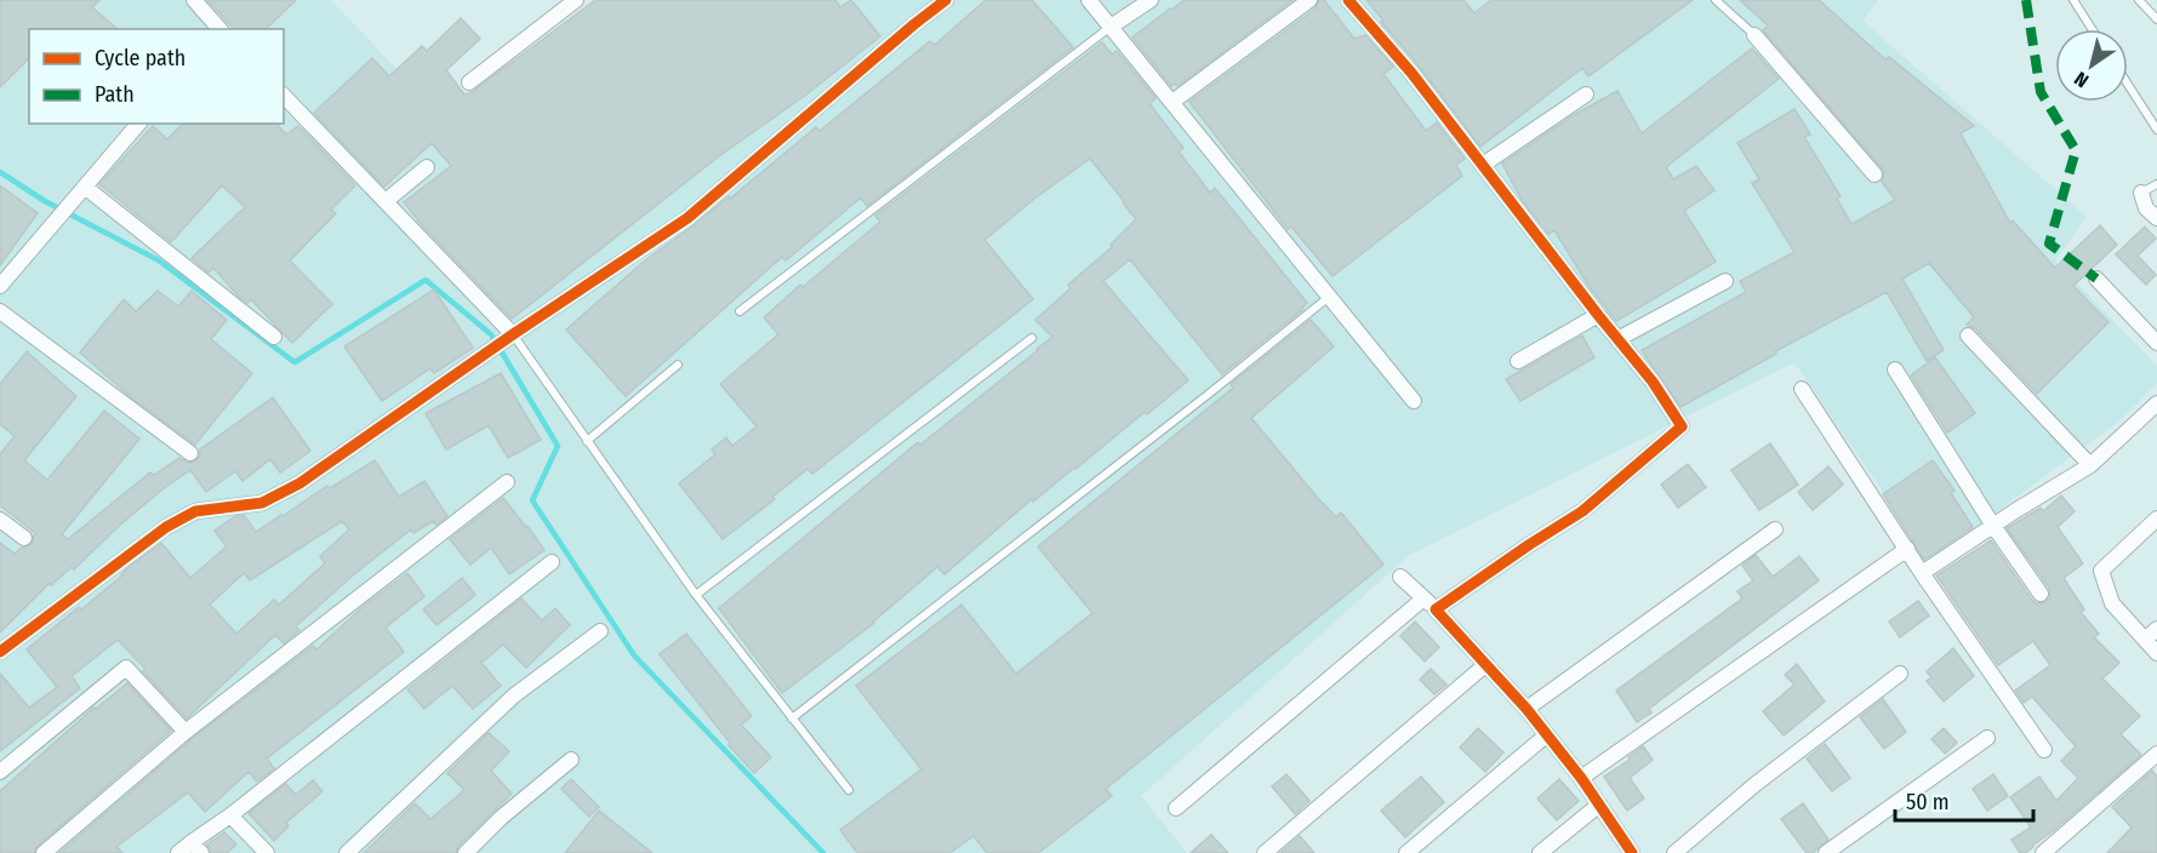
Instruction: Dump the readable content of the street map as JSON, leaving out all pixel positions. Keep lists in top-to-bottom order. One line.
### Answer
{"legend":["Cycle path","Path"],"scale_bar":"50 m","north":"bottom left"}
